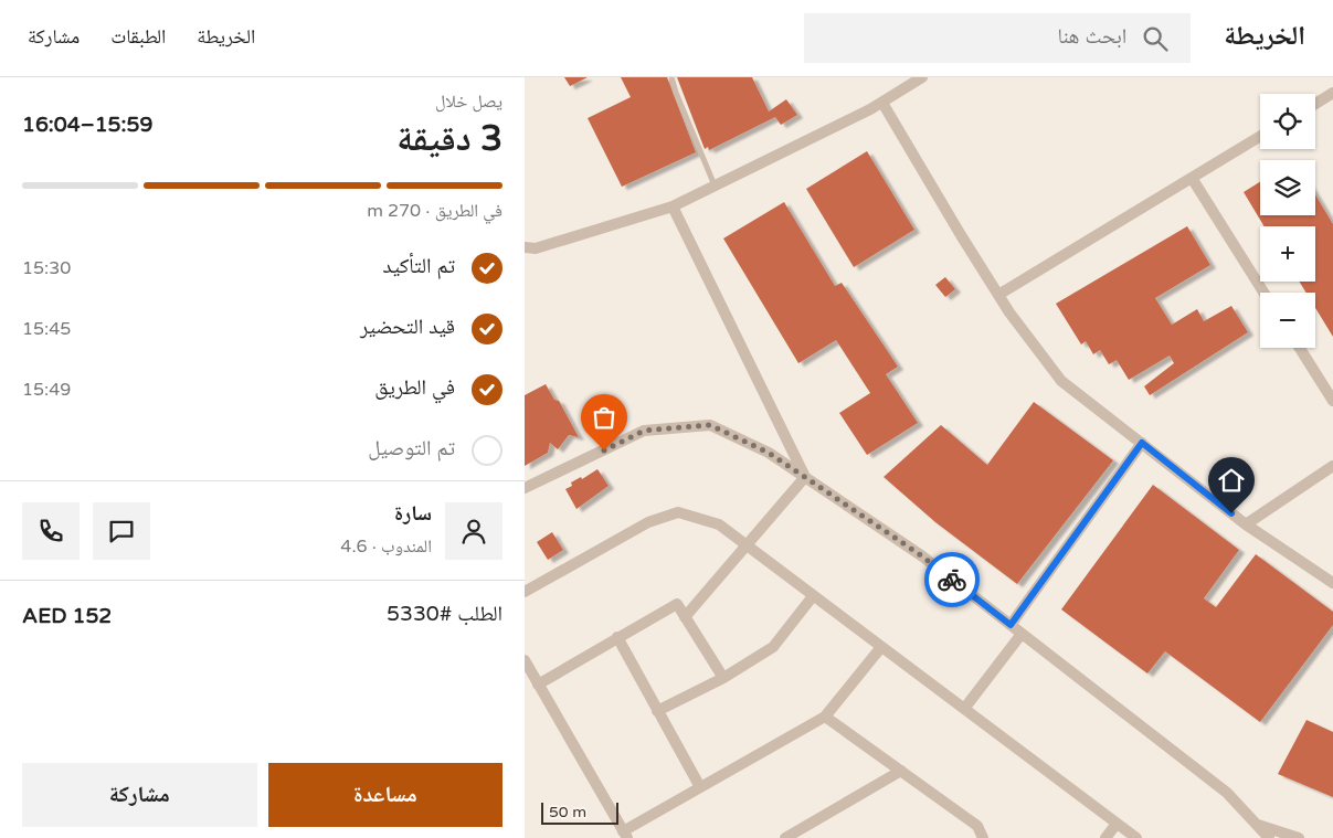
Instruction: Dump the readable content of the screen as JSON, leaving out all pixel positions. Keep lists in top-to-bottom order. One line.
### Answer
{"scale_bar":"50 m","page":{"header":"الخريطة","search":"ابحث هنا","nav":["الخريطة","الطبقات","مشاركة"],"heading":["3 دقيقة","يصل خلال","15:59–16:04"],"panel":["سارة","المندوب · 4.6","الطلب #5330","AED 152"],"map_buttons":["+","−"],"bar":"في الطريق · 270 m","list":[["تم التأكيد","15:30"],["قيد التحضير","15:45"],["في الطريق","15:49"],"تم التوصيل"],"buttons":["مساعدة","مشاركة"],"scale":"50 m"}}
